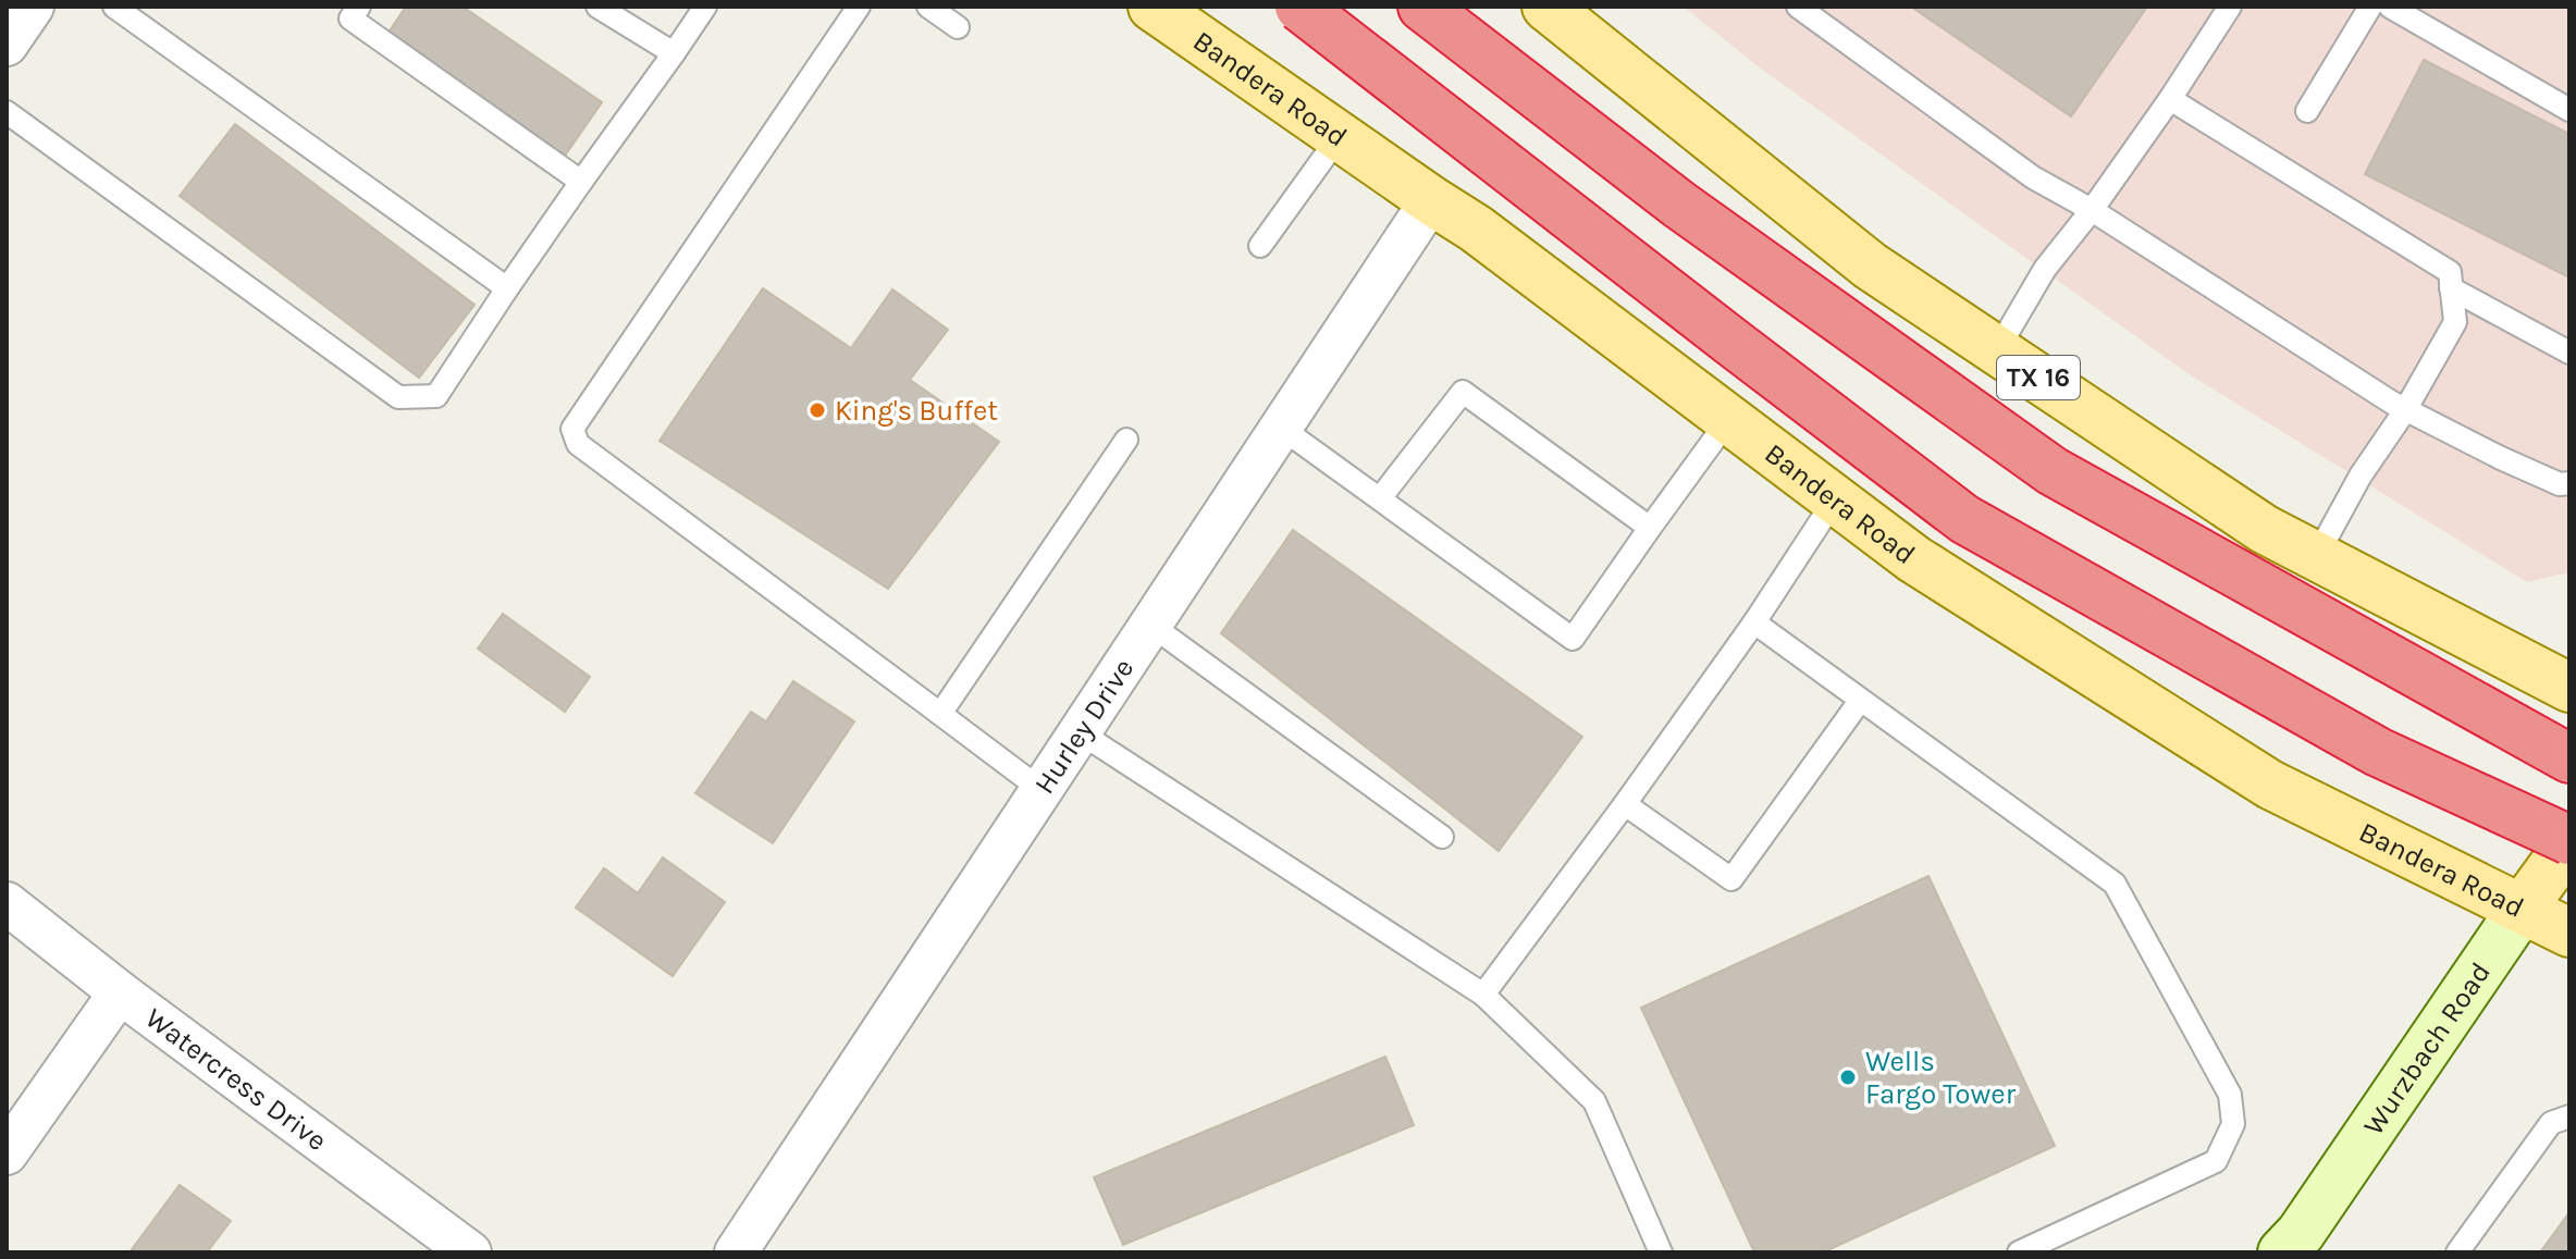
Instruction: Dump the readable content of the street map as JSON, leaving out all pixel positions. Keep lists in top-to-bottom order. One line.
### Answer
{"streets":{"main road":["Bandera Road","TX 16","Wurzbach Road"],"street":["Hurley Drive","Watercress Drive"]},"crossings":[["Bandera Road","Hurley Drive"],["Bandera Road","Wurzbach Road"]],"places":["King's Buffet","Wells Fargo Tower"]}
